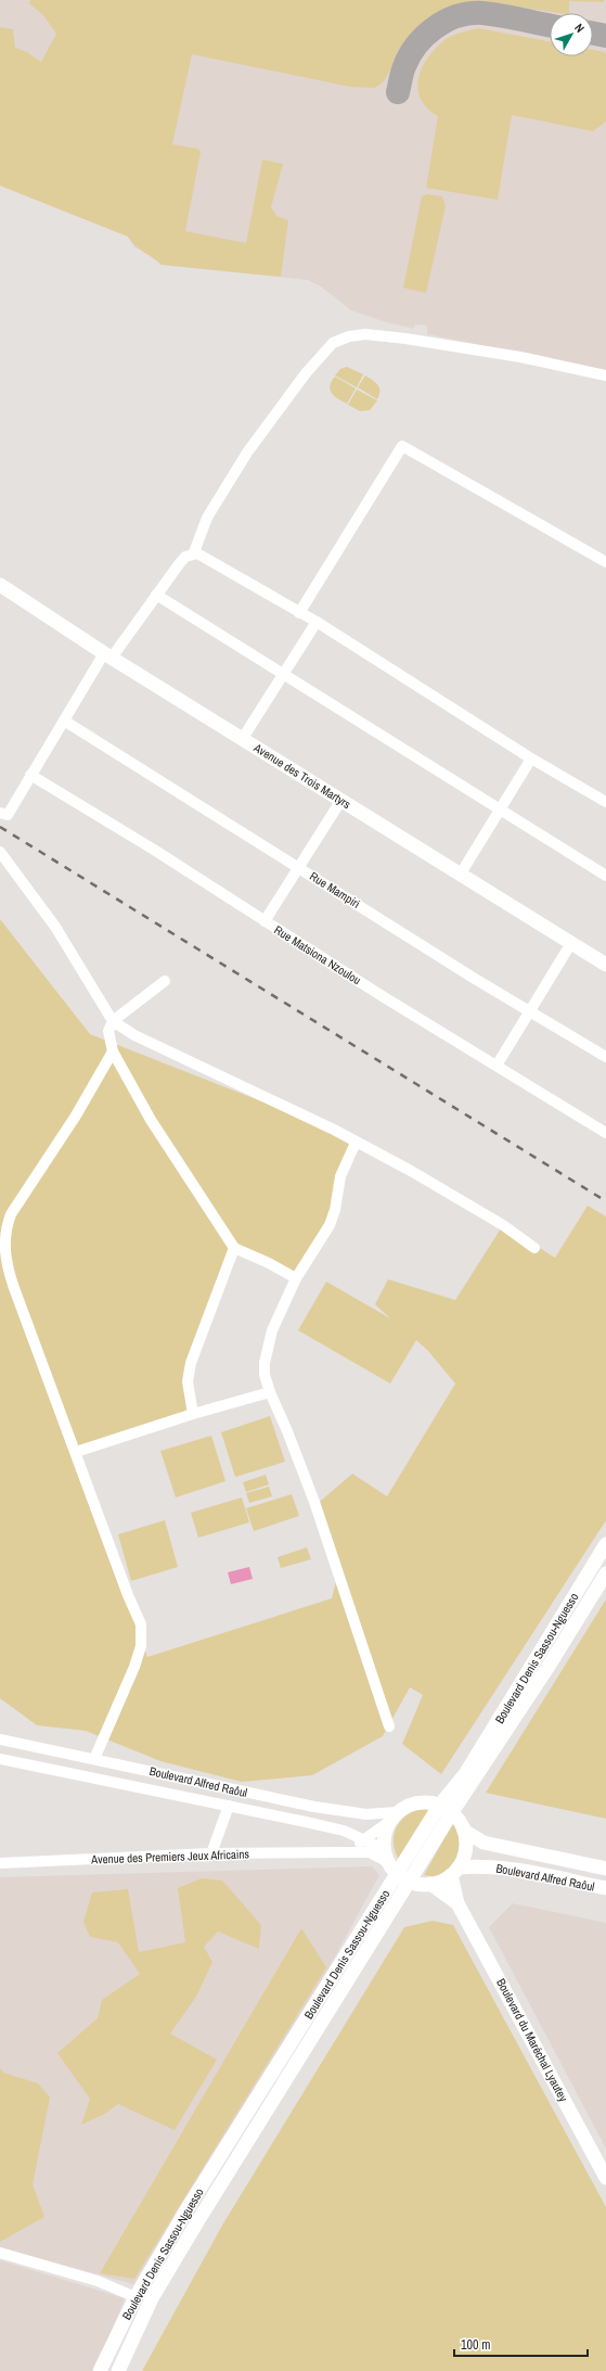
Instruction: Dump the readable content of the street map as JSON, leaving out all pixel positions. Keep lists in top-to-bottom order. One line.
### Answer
{"streets":{"main road":["Avenue des Trois Martyrs","Boulevard Denis Sassou-Nguesso","Boulevard Alfred Raôul","Boulevard du Maréchal Lyautey"],"street":["Rue Mampiri","Rue Matsiona Nzoulou","Avenue des Premiers Jeux Africains"]},"crossings":[["Boulevard Alfred Raôul","Avenue des Premiers Jeux Africains"],["Boulevard Alfred Raôul","Boulevard du Maréchal Lyautey"]],"scale_bar":"100 m","north":"top right"}
